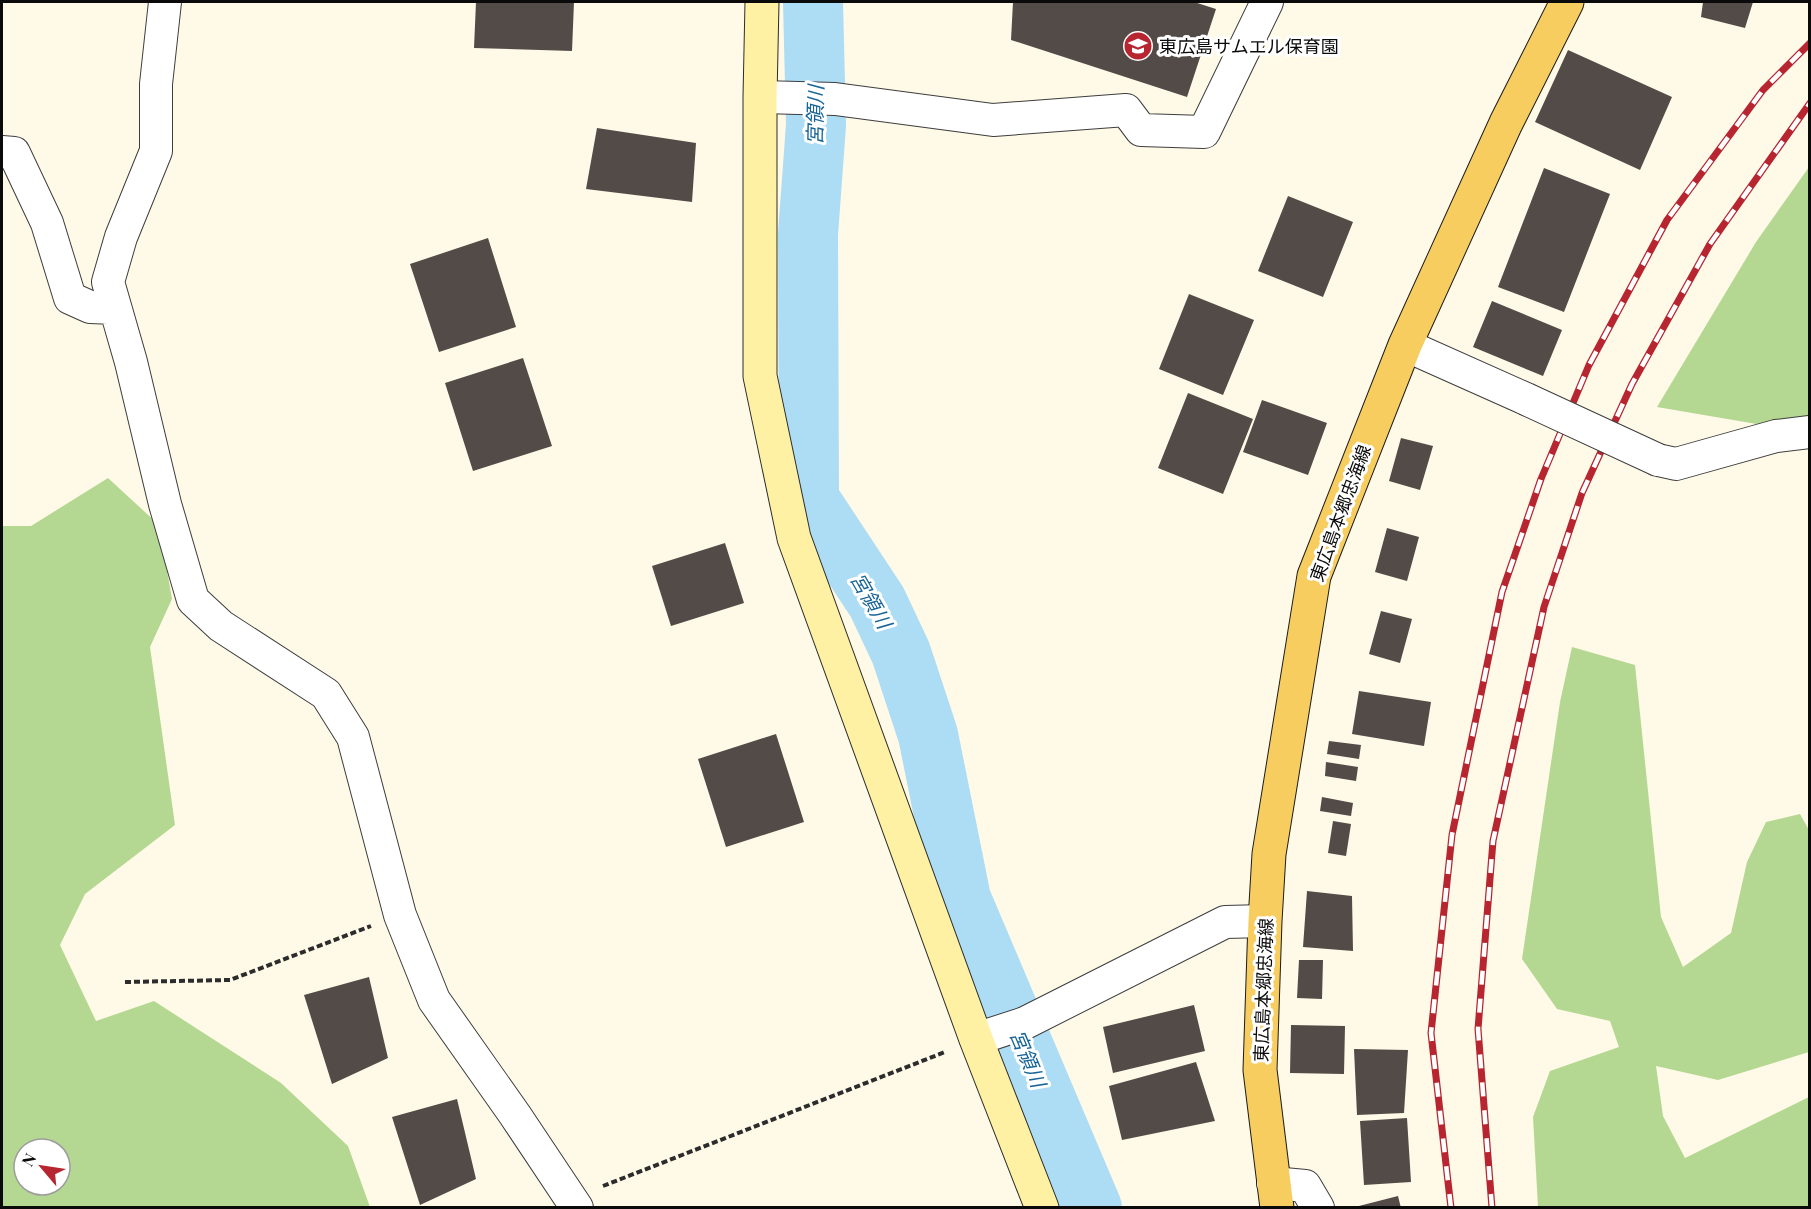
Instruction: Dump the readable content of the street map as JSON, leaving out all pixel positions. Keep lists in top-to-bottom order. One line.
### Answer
{"streets":{"main road":["東広島本郷忠海線"]},"water":["宮領川"],"places":{"school or university":["東広島サムエル保育園"]},"north":"top left"}
